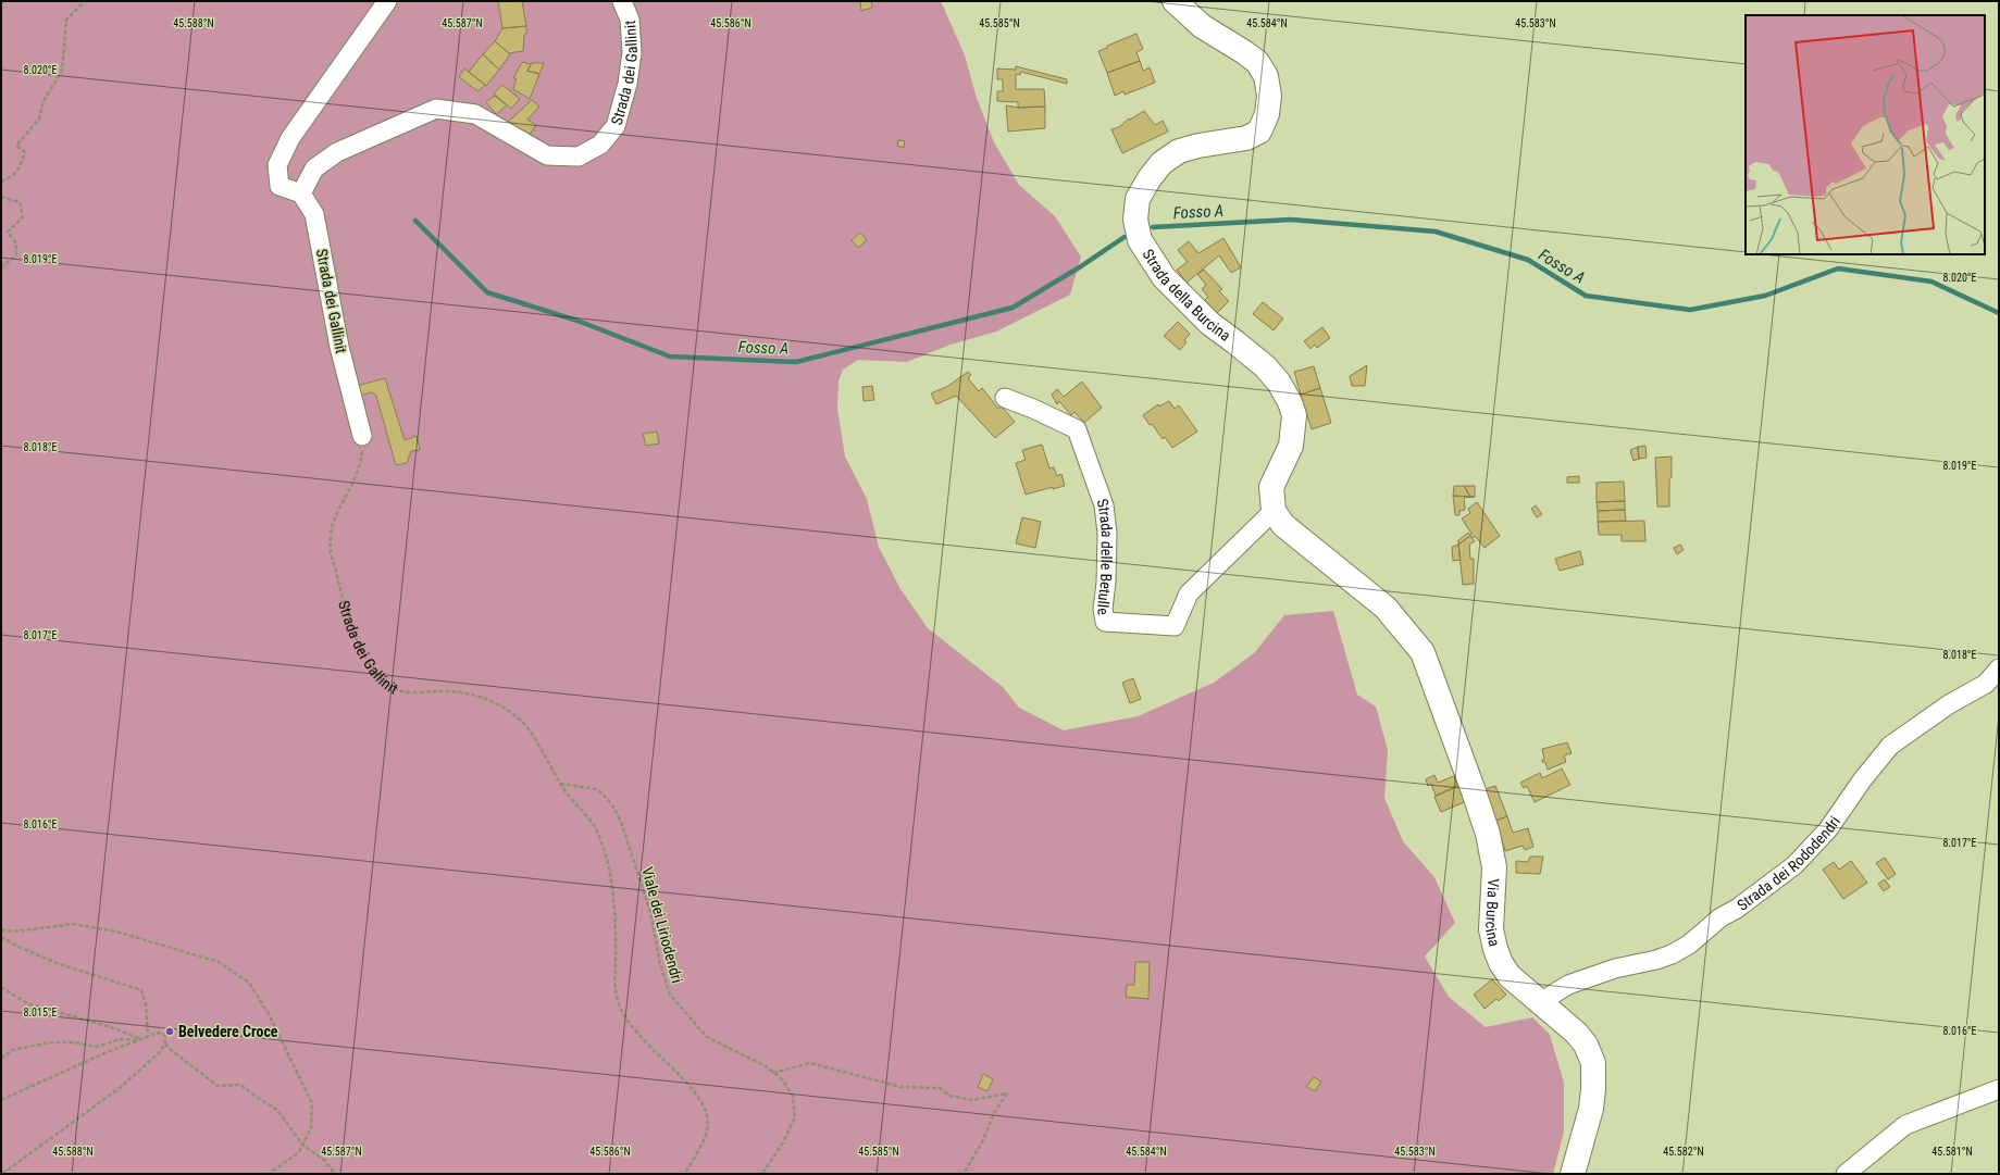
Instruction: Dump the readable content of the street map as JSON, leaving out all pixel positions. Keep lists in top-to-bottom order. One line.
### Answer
{"streets":{"street":["Strada dei Gallinit","Strada della Burcina","Strada delle Betulle","Strada dei Rododendri","Via Burcina"],"path":["Viale dei Liriodendri"]},"crossings":[["Strada dei Gallinit","Viale dei Liriodendri"],["Strada della Burcina","Strada delle Betulle"],["Strada della Burcina","Via Burcina"],["Strada delle Betulle","Via Burcina"],["Strada dei Rododendri","Via Burcina"]],"water":["Fosso A"],"places":["Belvedere Croce"],"coordinates":["45.588°N","45.587°N","45.586°N","45.585°N","45.584°N","45.583°N","8.020°E","8.019°E","8.018°E","8.017°E","8.016°E","8.015°E","45.582°N","45.581°N"]}
